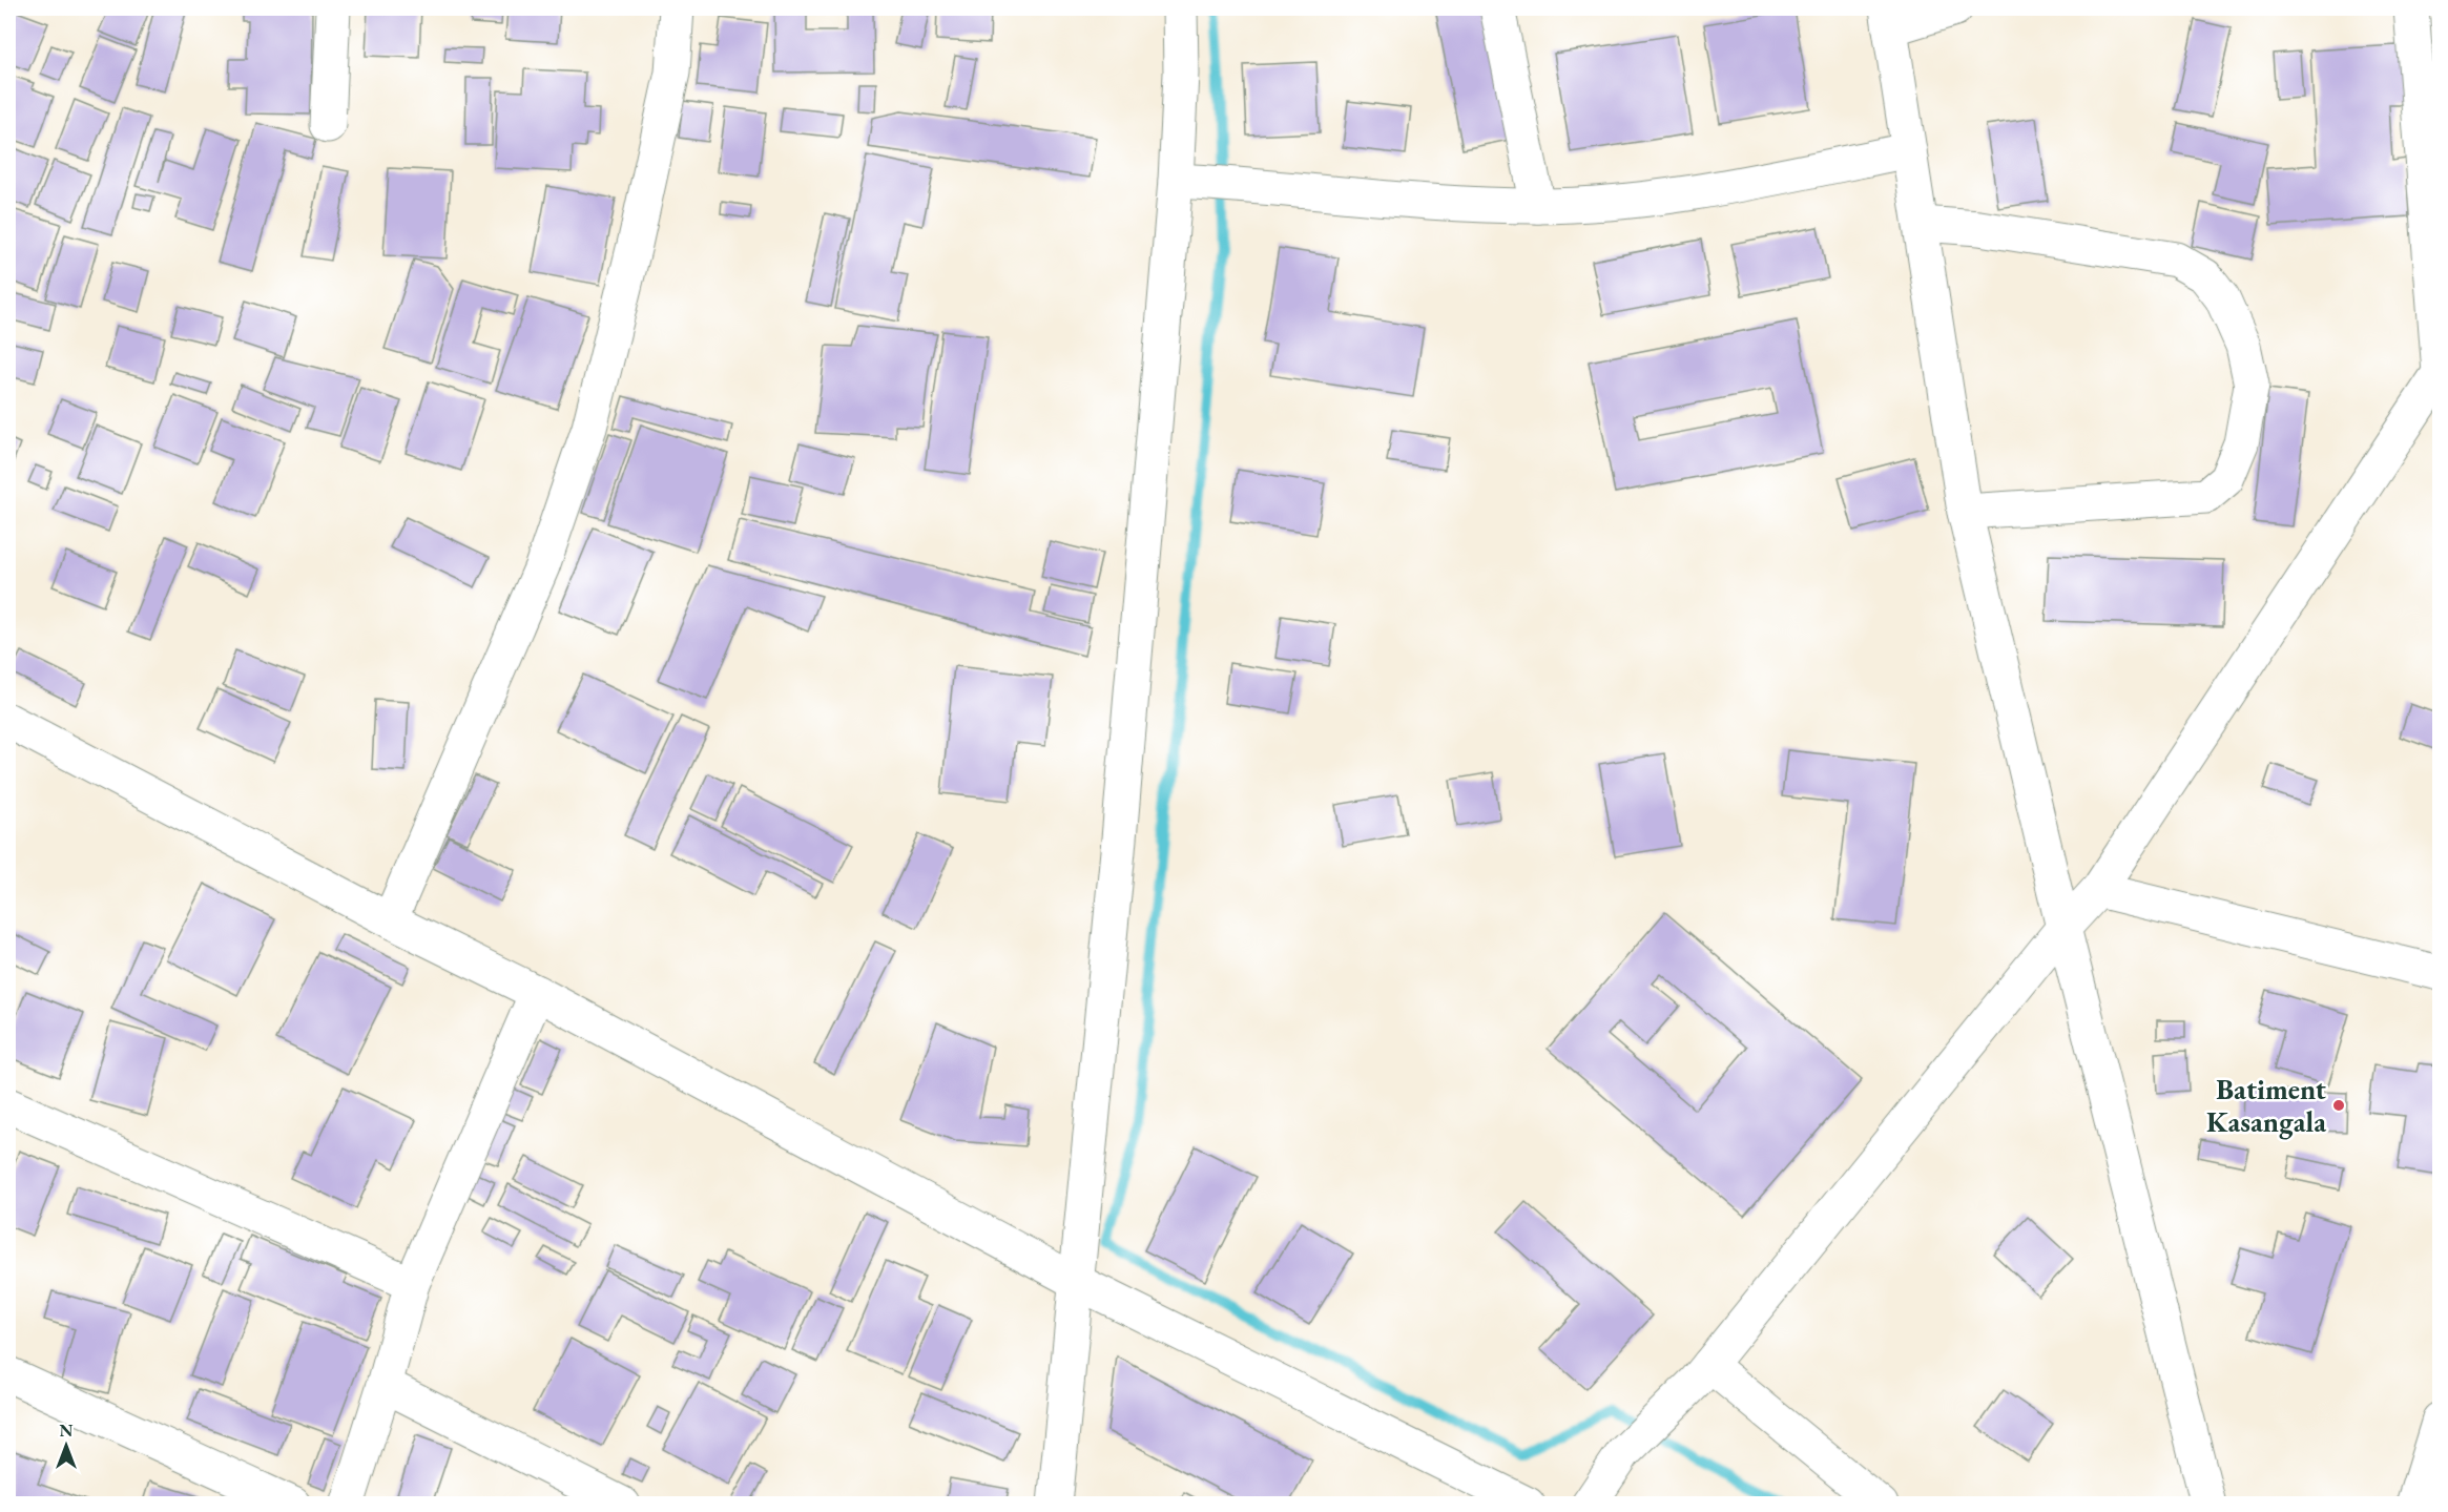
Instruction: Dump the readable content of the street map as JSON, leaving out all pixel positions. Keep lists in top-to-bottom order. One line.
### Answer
{"places":["Batiment Kasangala"],"north":"top"}
